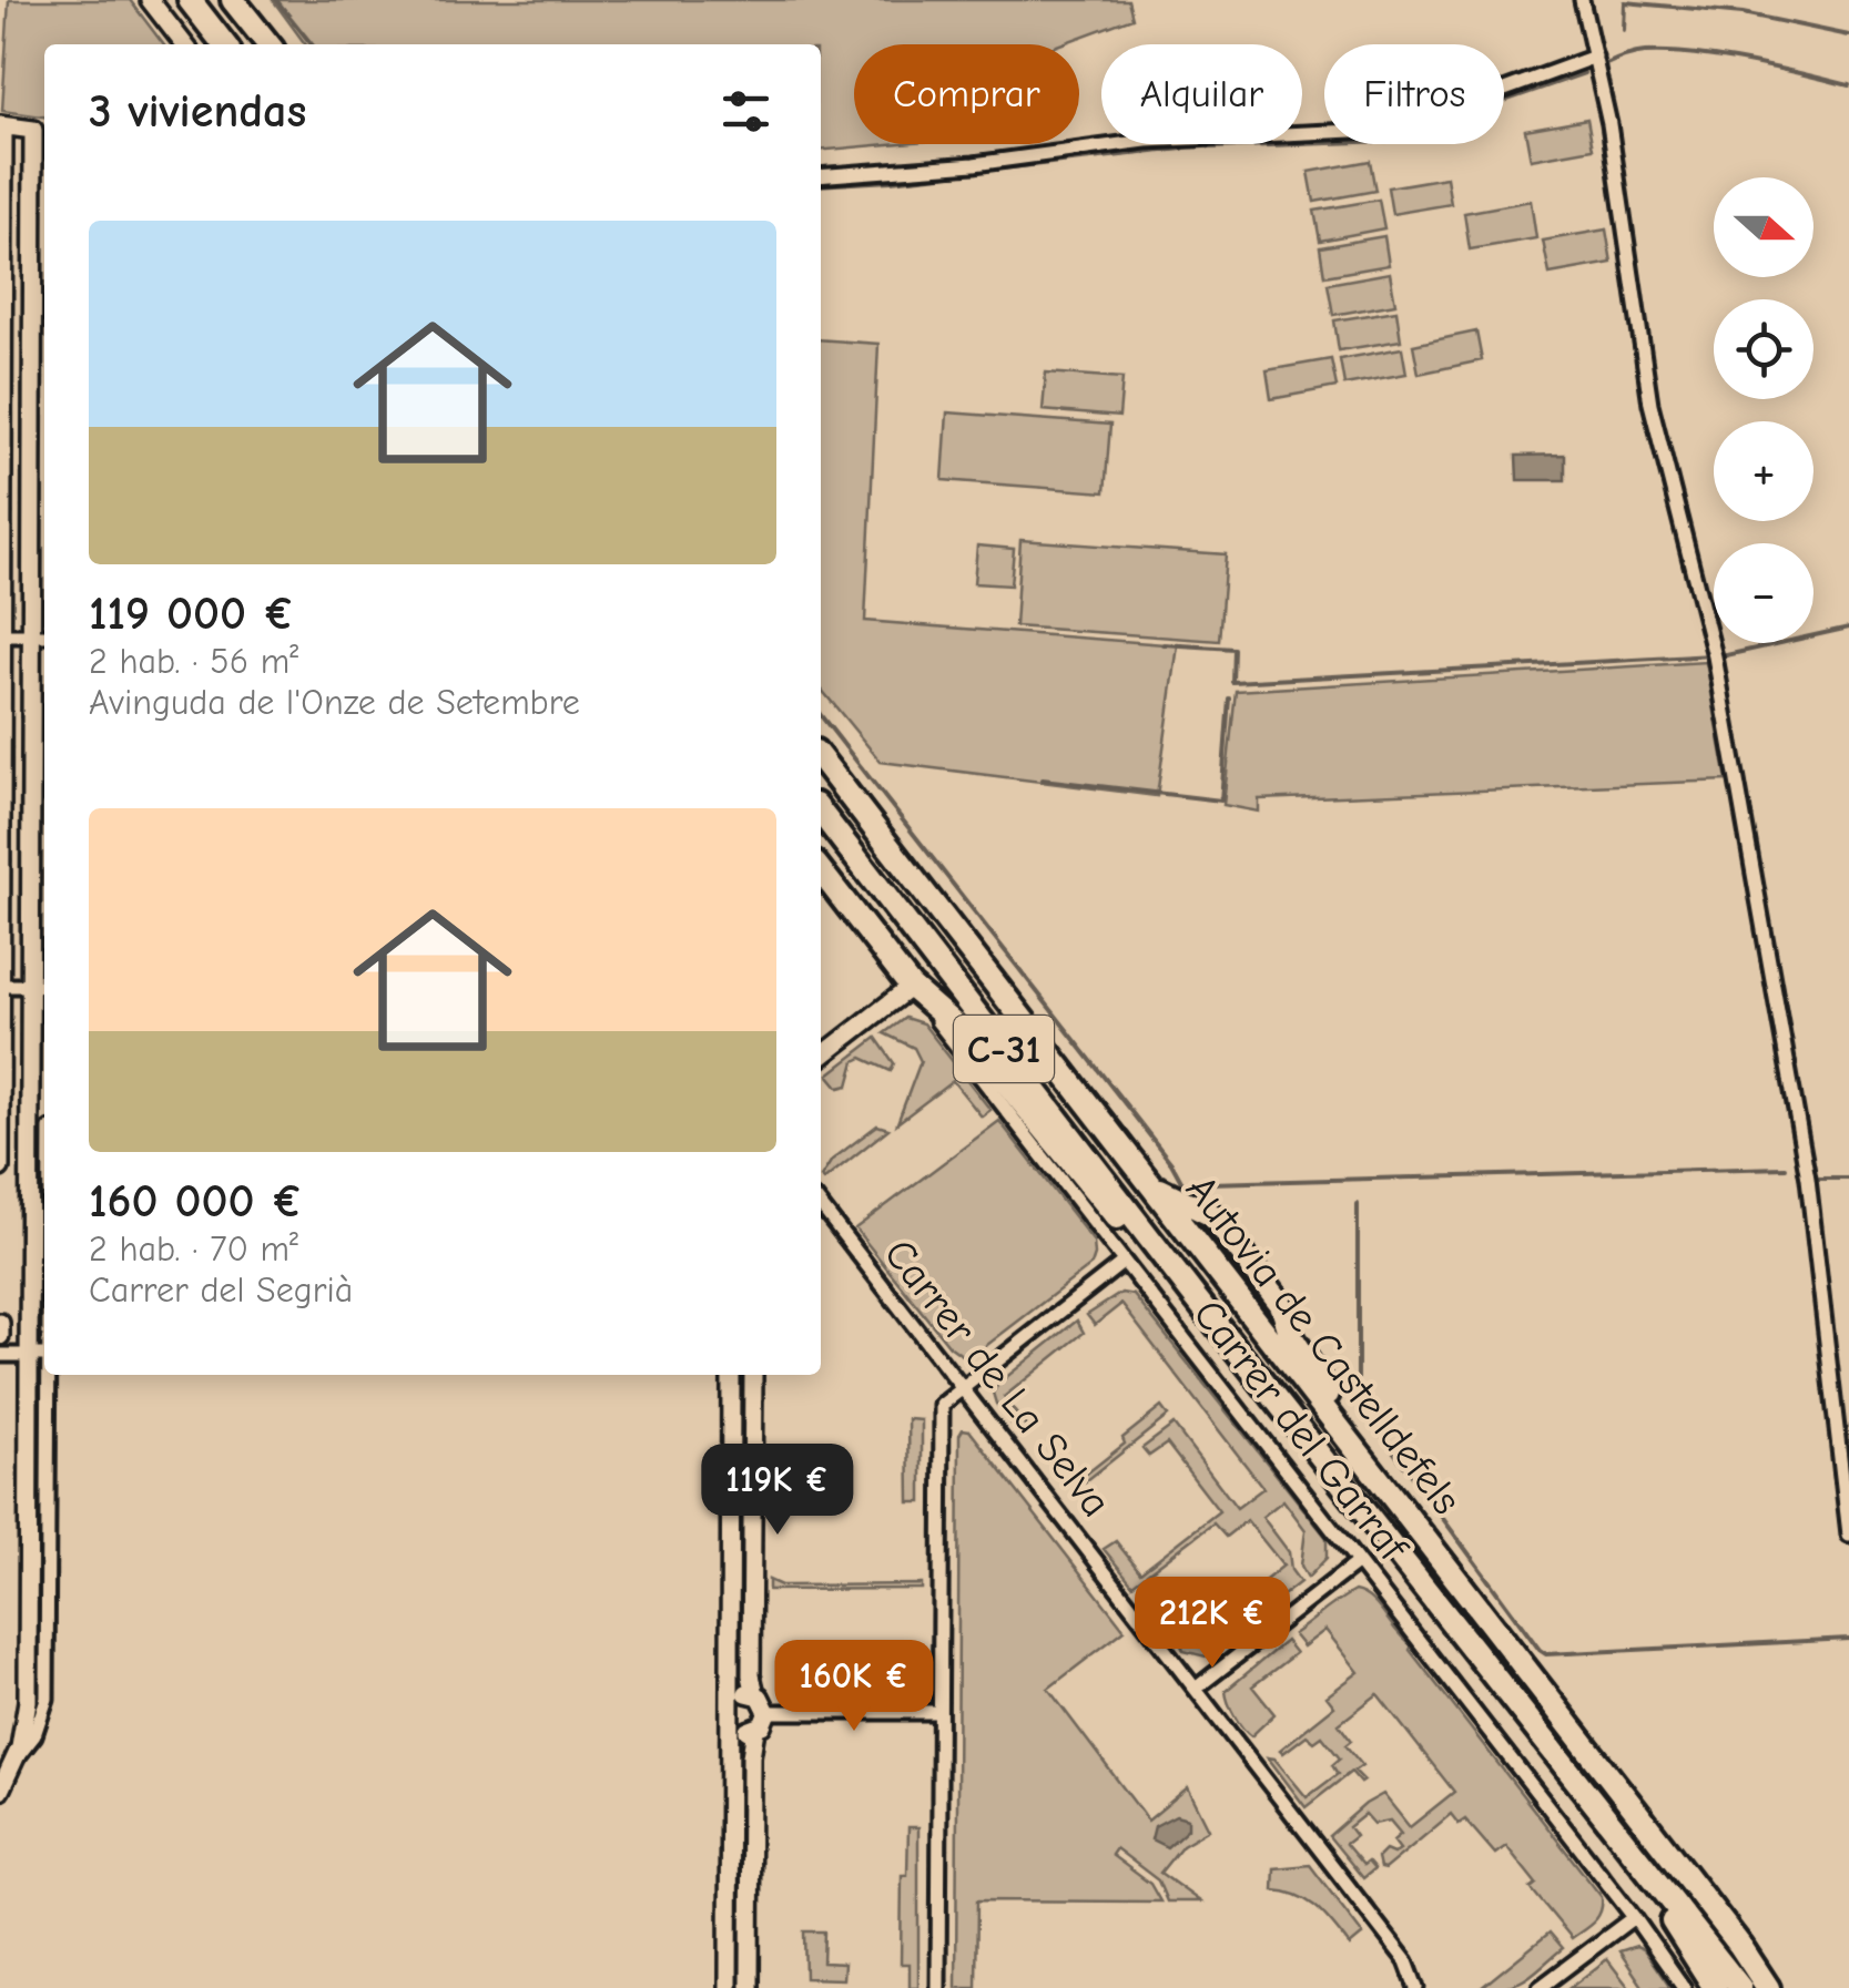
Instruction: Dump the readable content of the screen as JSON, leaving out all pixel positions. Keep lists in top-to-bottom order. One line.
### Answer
{"streets":{"highway":["C-31","Autovia de Castelldefels"],"street":["Carrer de La Selva","Carrer del Garraf"]},"north":"right","page":{"chip":["Comprar","Alquilar","Filtros"],"heading":"3 viviendas","map_buttons":["+","−"],"list":[{"name":"119 000 €","note":"2 hab. · 56 m² · Avinguda de l'Onze de Setembre"},{"name":"160 000 €","note":"2 hab. · 70 m² · Carrer del Segrià"}],"price":["119K €","212K €","160K €"]}}
